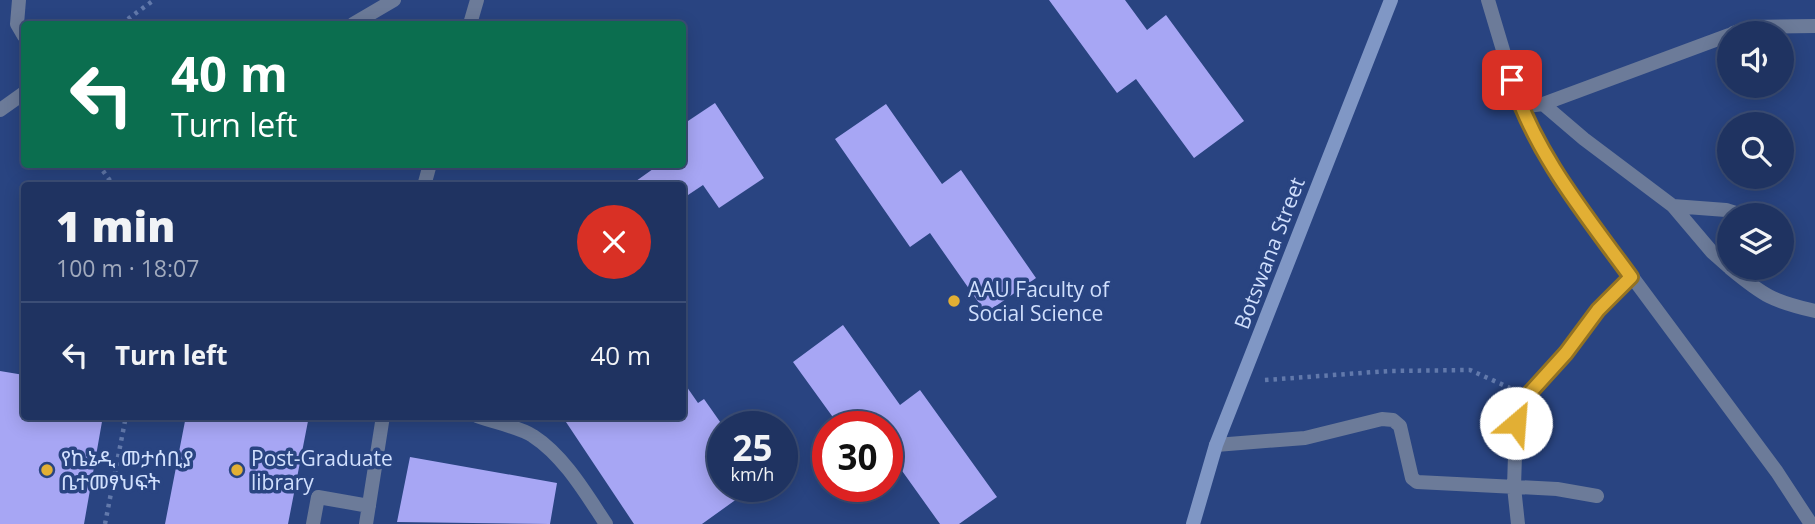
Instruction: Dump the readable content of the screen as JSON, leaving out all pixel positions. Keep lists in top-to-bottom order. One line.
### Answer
{"streets":{"main road":["Botswana Street"]},"places":["AAU Faculty of Social Science","የኬኔዲ መታሰቢያ ቤተመፃህፍት","Post-Graduate library"],"page":{"turn":["40 m","Turn left"],"heading":["1 min","100 m · 18:07"],"list":[{"name":"Turn left","value":"40 m"}],"speed":"25 km/h","limit":"30"}}
